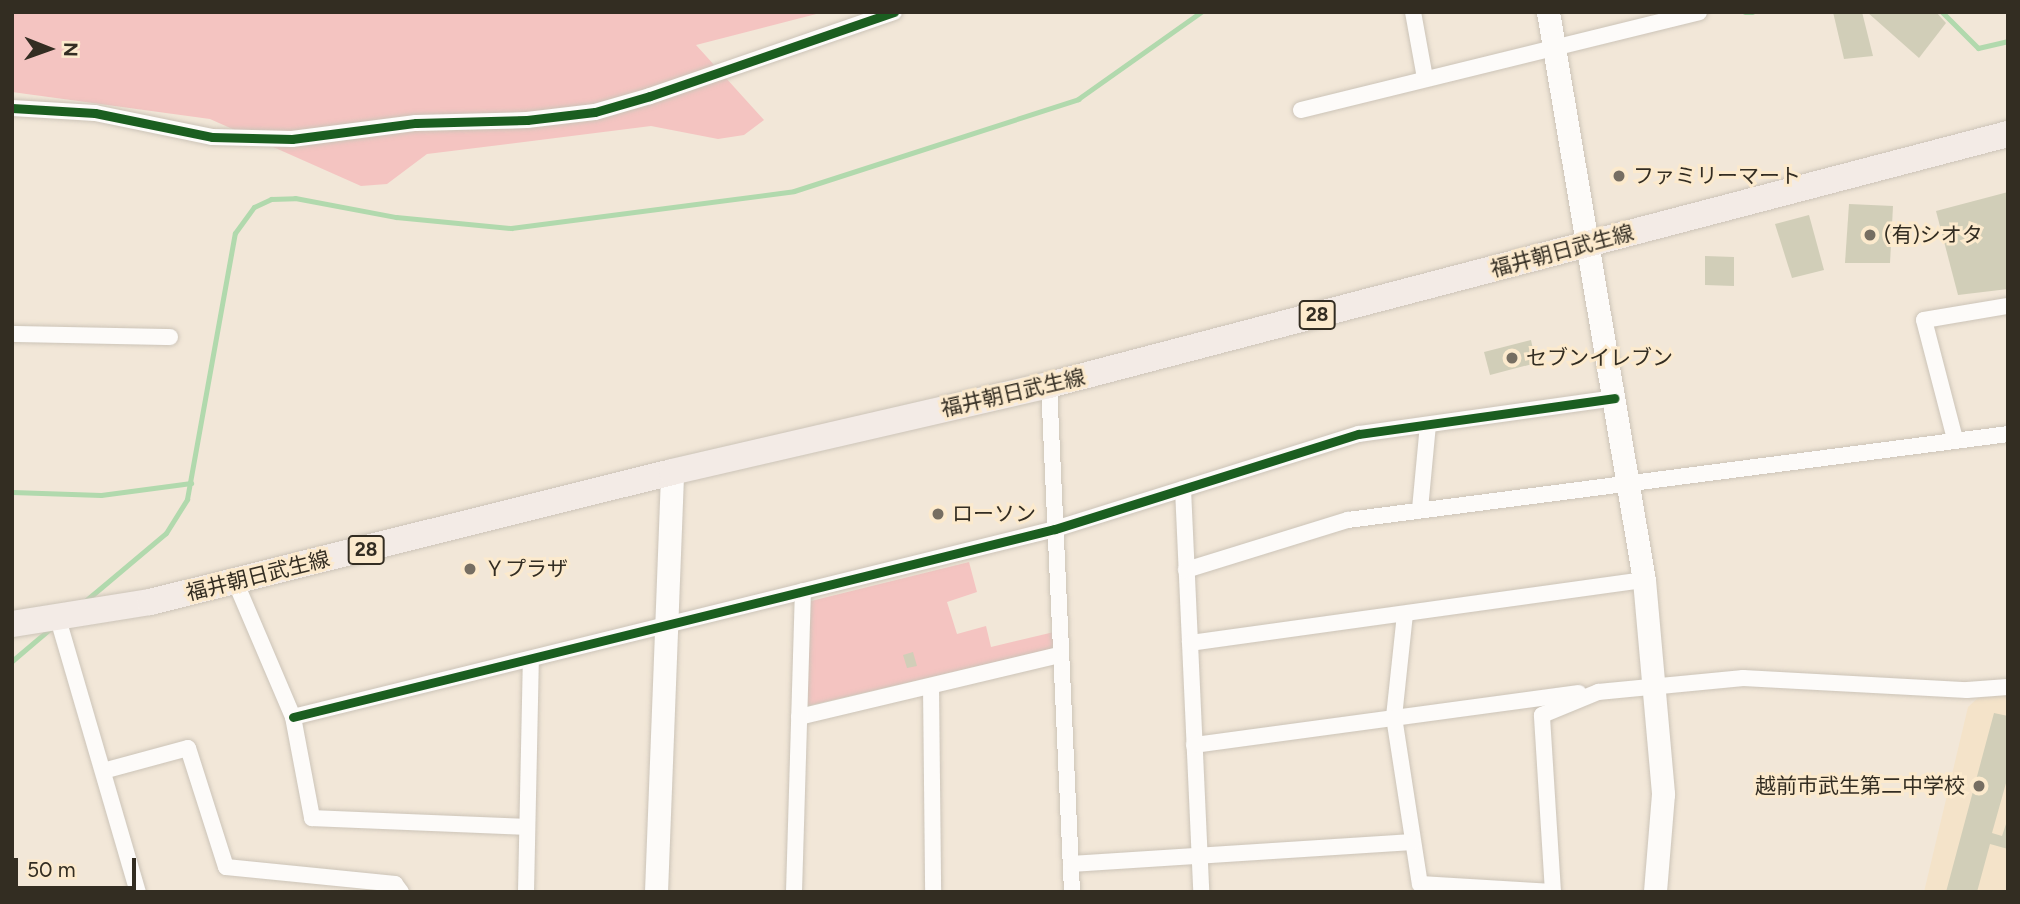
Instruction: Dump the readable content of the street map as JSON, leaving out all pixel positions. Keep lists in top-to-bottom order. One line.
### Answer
{"streets":{"main road":["福井朝日武生線","28"]},"places":["ファミリーマート","(有)シオタ","セブンイレブン","ローソン","Ｙプラザ","越前市武生第二中学校"],"scale_bar":"50 m","north":"right"}
